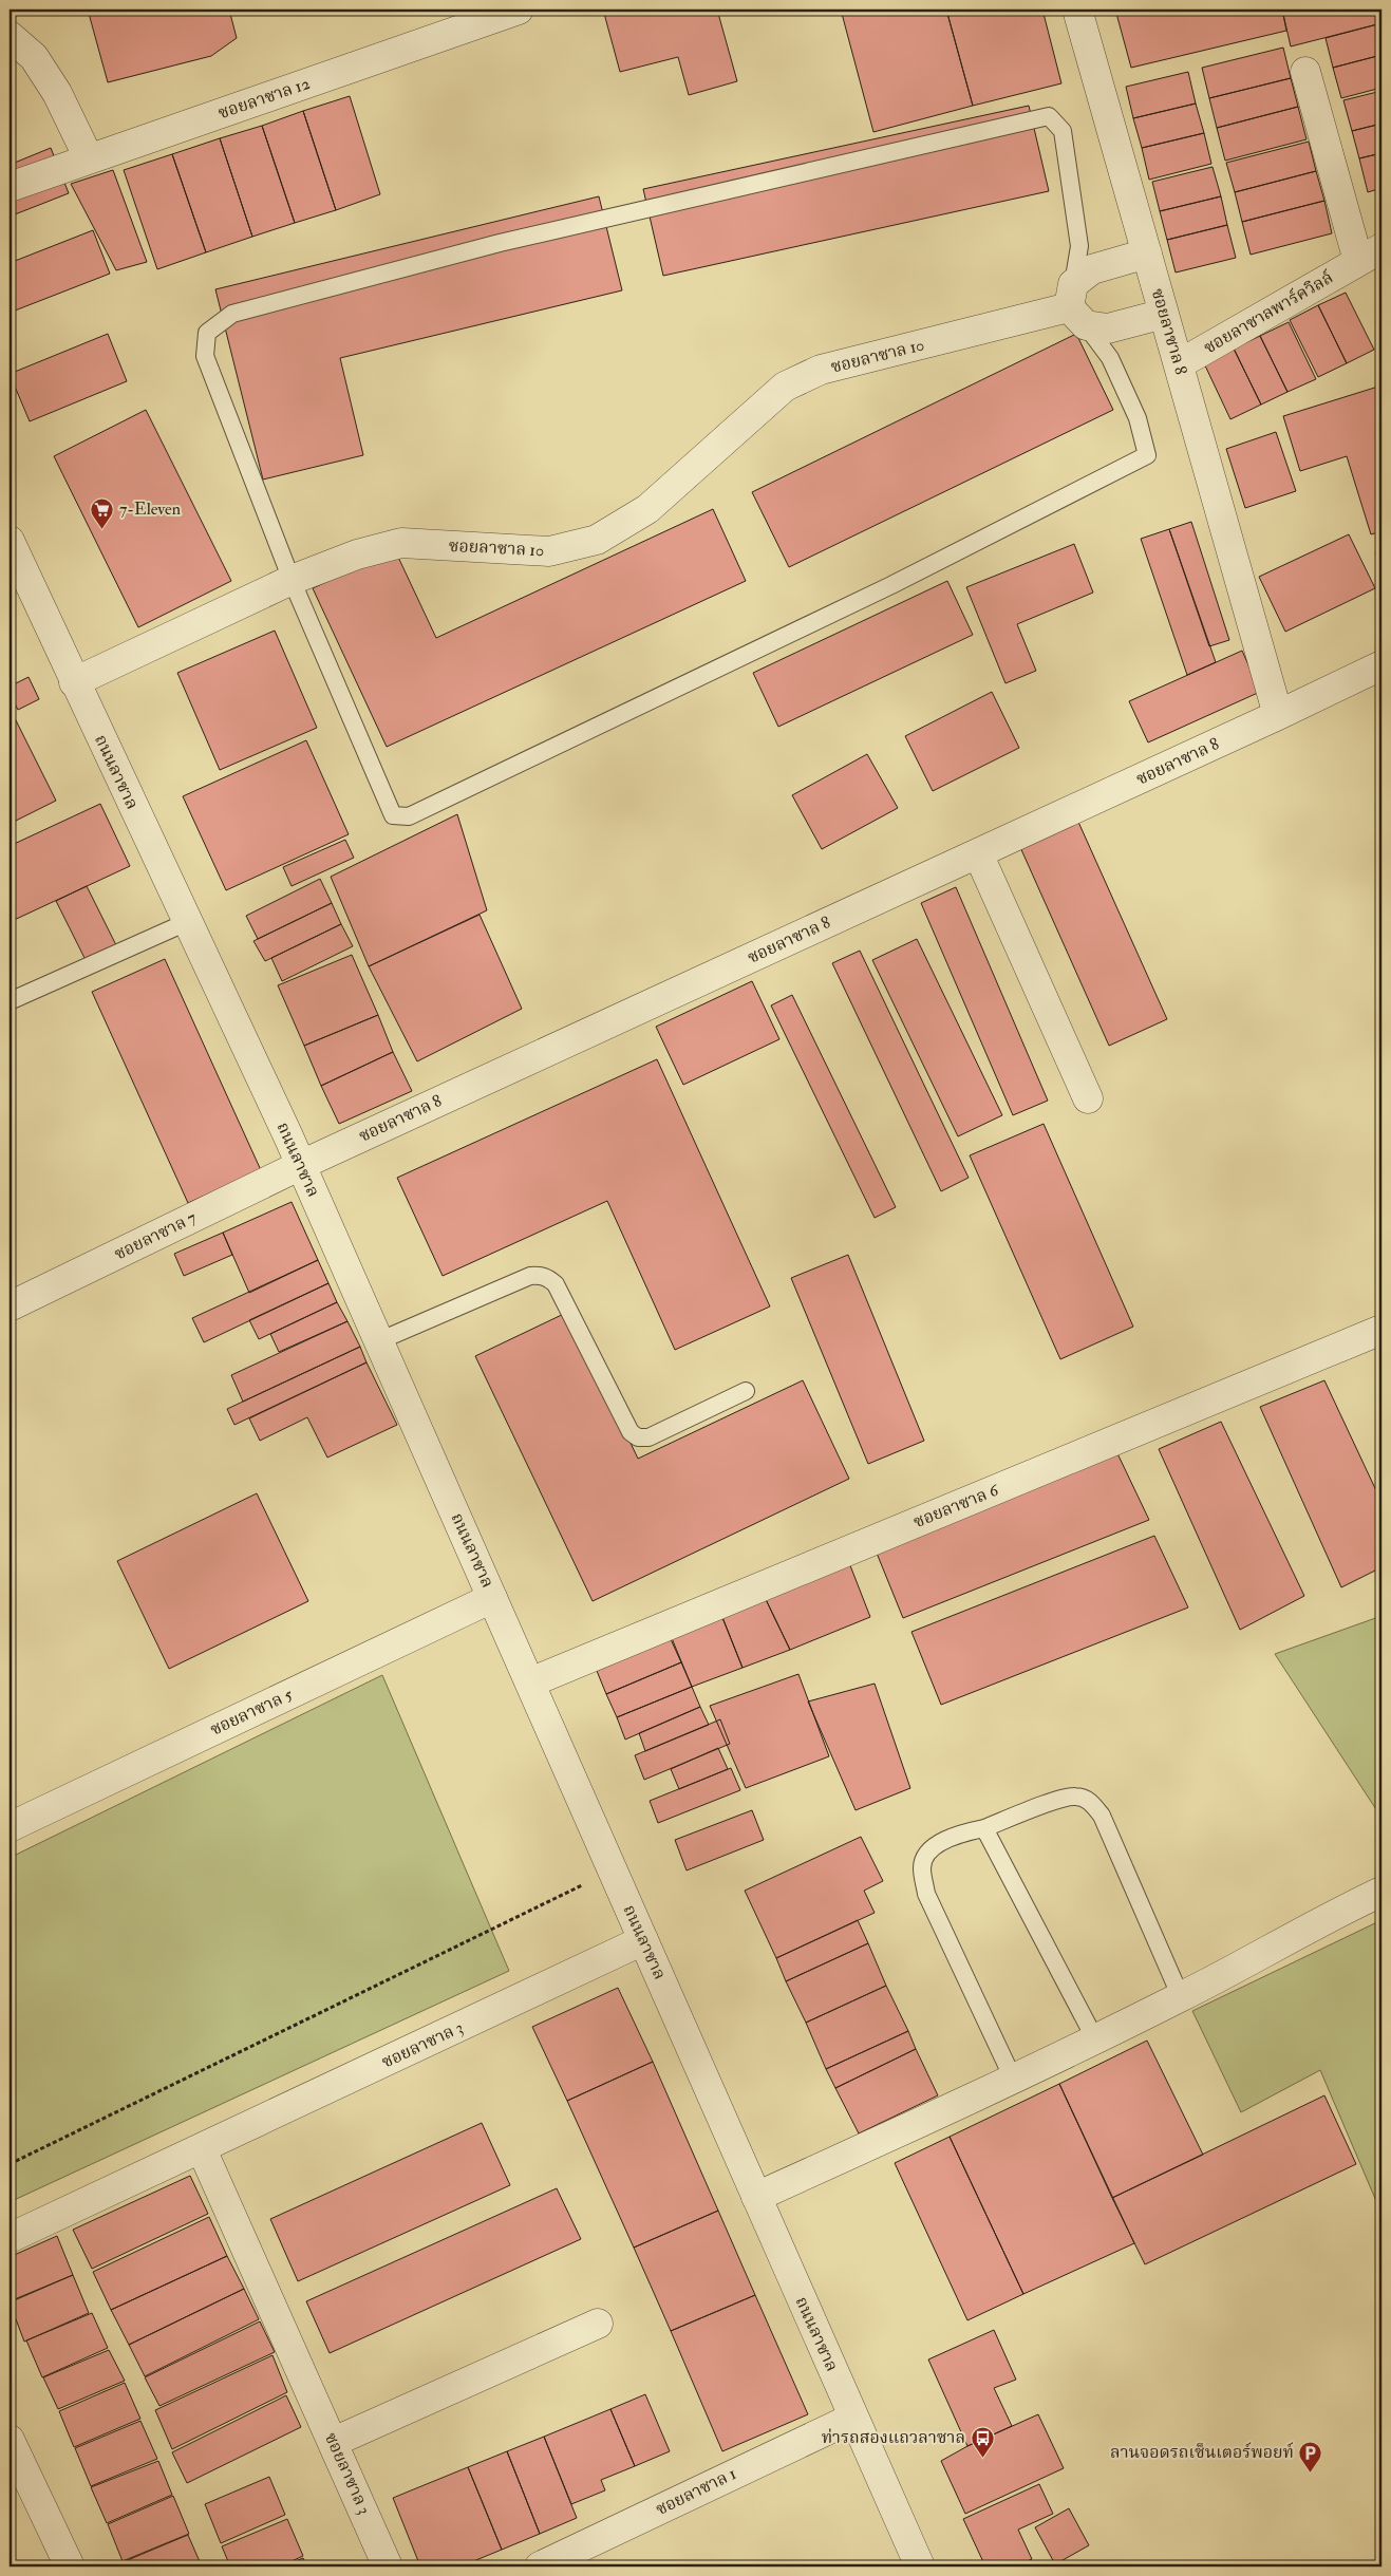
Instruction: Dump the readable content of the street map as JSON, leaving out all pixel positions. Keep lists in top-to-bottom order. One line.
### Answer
{"streets":{"street":["ซอยลาซาล 12","ซอยลาซาลพาร์ควิลล์","ซอยลาซาล 8","ซอยลาซาล 10","ถนนลาซาล","ซอยลาซาล 7","ซอยลาซาล 6","ซอยลาซาล 5","ซอยลาซาล 3","ซอยลาซาล 1"]},"crossings":[["ซอยลาซาลพาร์ควิลล์","ซอยลาซาล 8"],["ซอยลาซาล 8","ซอยลาซาล 10"],["ซอยลาซาล 8","ถนนลาซาล"],["ซอยลาซาล 8","ซอยลาซาล 7"],["ซอยลาซาล 10","ถนนลาซาล"],["ถนนลาซาล","ซอยลาซาล 7"],["ถนนลาซาล","ซอยลาซาล 6"],["ถนนลาซาล","ซอยลาซาล 5"],["ถนนลาซาล","ซอยลาซาล 3"],["ถนนลาซาล","ซอยลาซาล 1"]],"places":{"supermarket":["7-Eleven"],"bus stop":["ท่ารถสองแถวลาซาล"],"parking":["ลานจอดรถเซ็นเตอร์พอยท์"]}}
